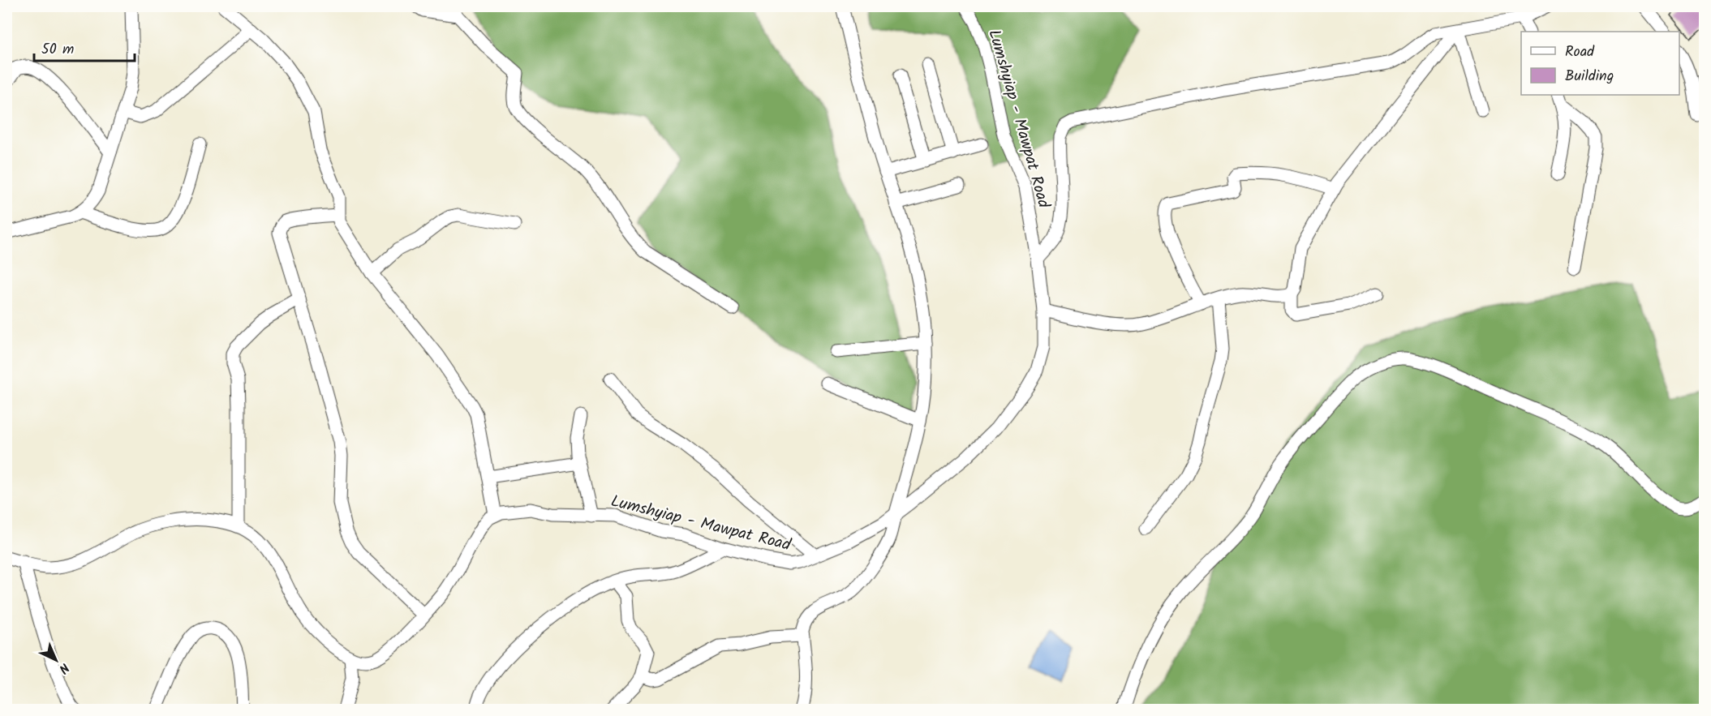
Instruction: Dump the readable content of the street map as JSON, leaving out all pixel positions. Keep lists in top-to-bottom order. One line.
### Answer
{"streets":{"street":["Lumshyiap - Mawpat Road"]},"legend":["Road","Building"],"scale_bar":"50 m","north":"bottom right"}
